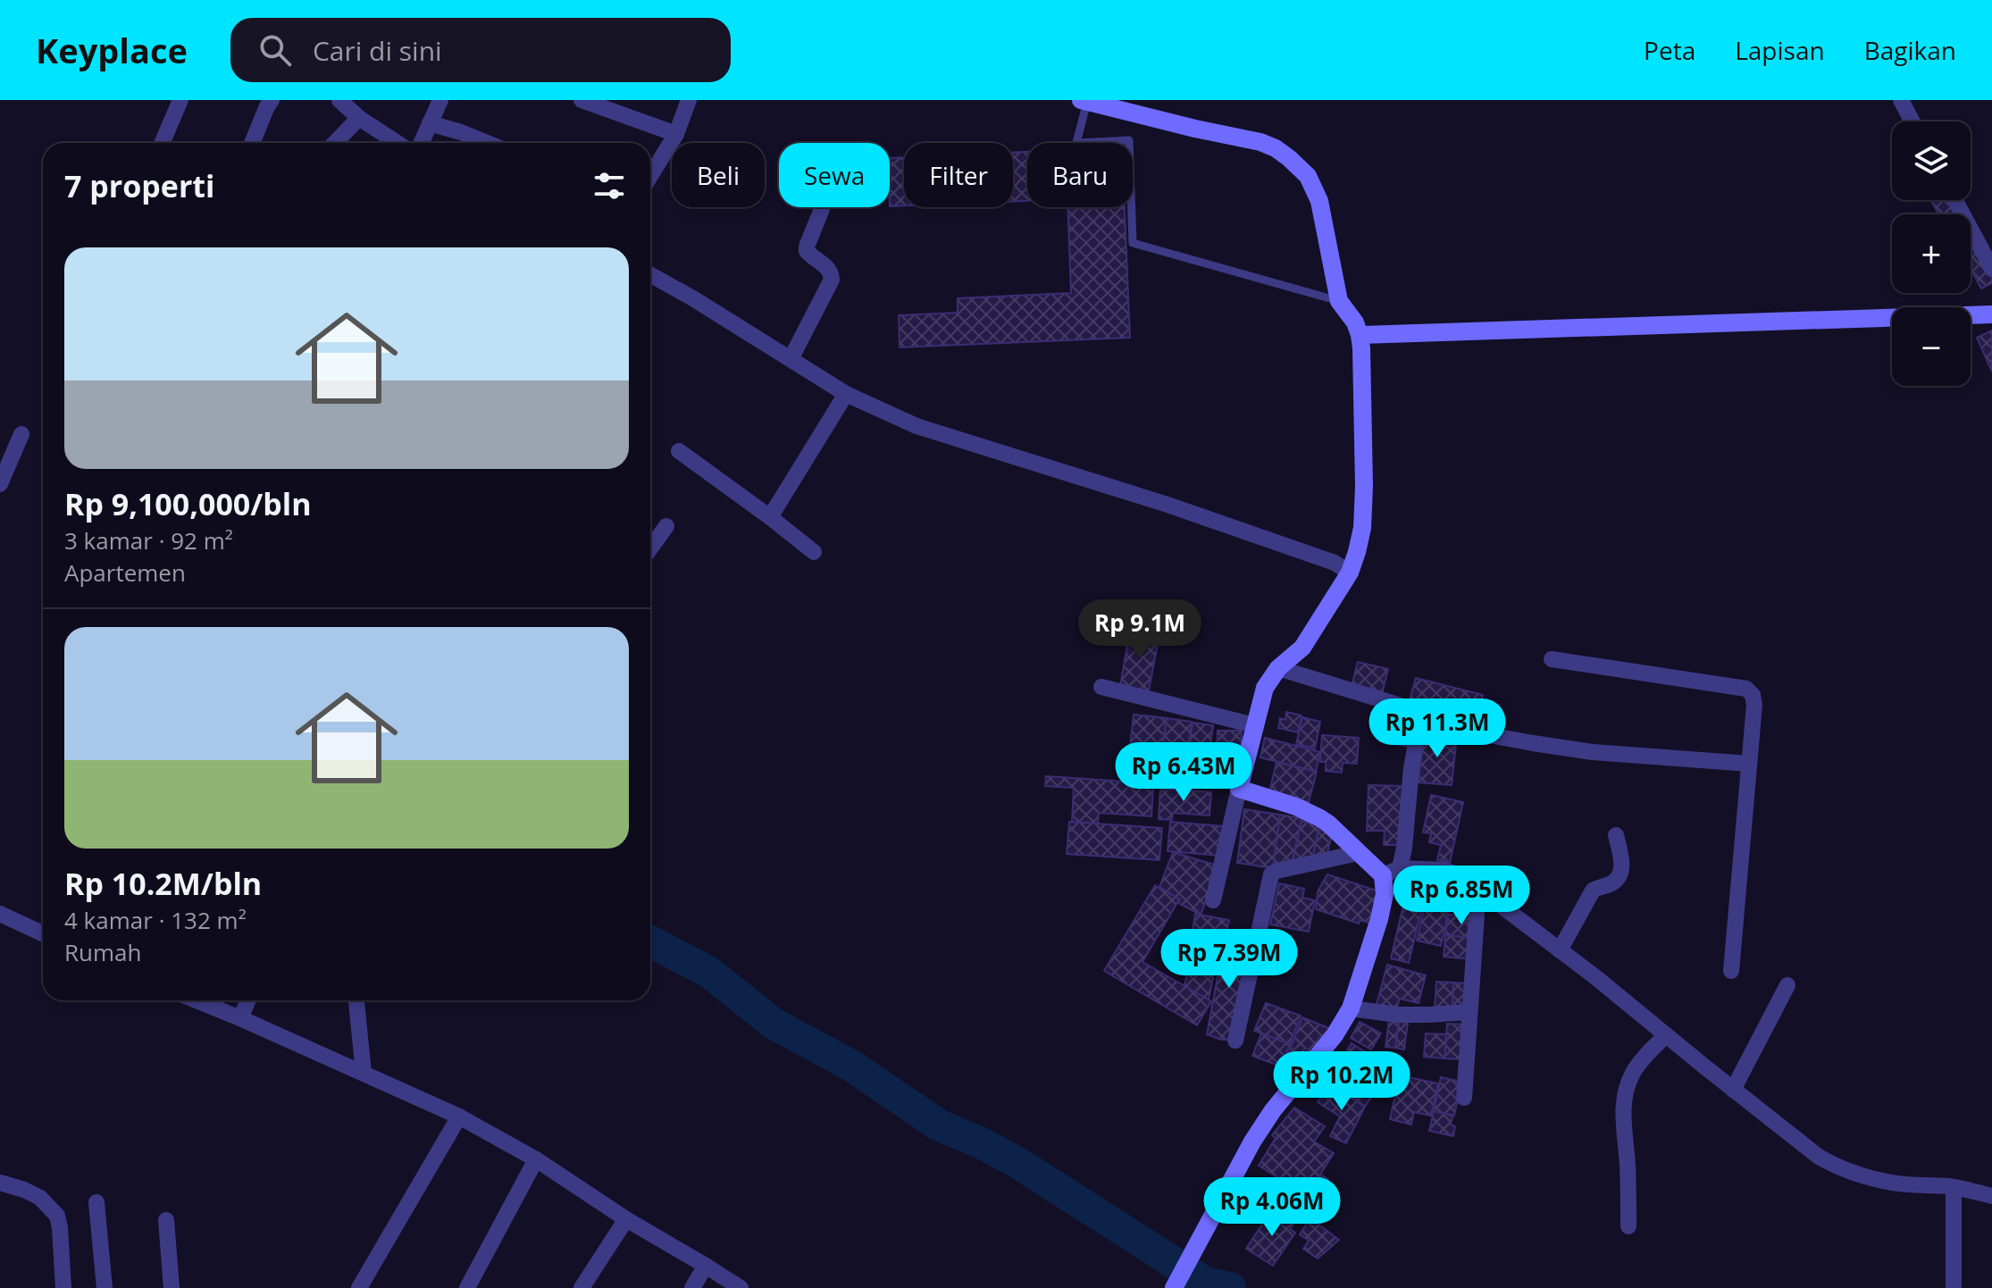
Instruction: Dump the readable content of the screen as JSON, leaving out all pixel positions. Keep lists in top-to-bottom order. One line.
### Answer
{"page":{"header":"Keyplace","search":"Cari di sini","nav":["Peta","Lapisan","Bagikan"],"map_buttons":["+","−"],"chip":["Beli","Sewa","Filter","Baru"],"heading":"7 properti","list":[{"name":"Rp 9,100,000/bln","note":"3 kamar · 92 m² · Apartemen"},{"name":"Rp 10.2M/bln","note":"4 kamar · 132 m² · Rumah"}],"price":["Rp 9.1M","Rp 11.3M","Rp 6.43M","Rp 6.85M","Rp 7.39M","Rp 10.2M","Rp 4.06M"]}}
